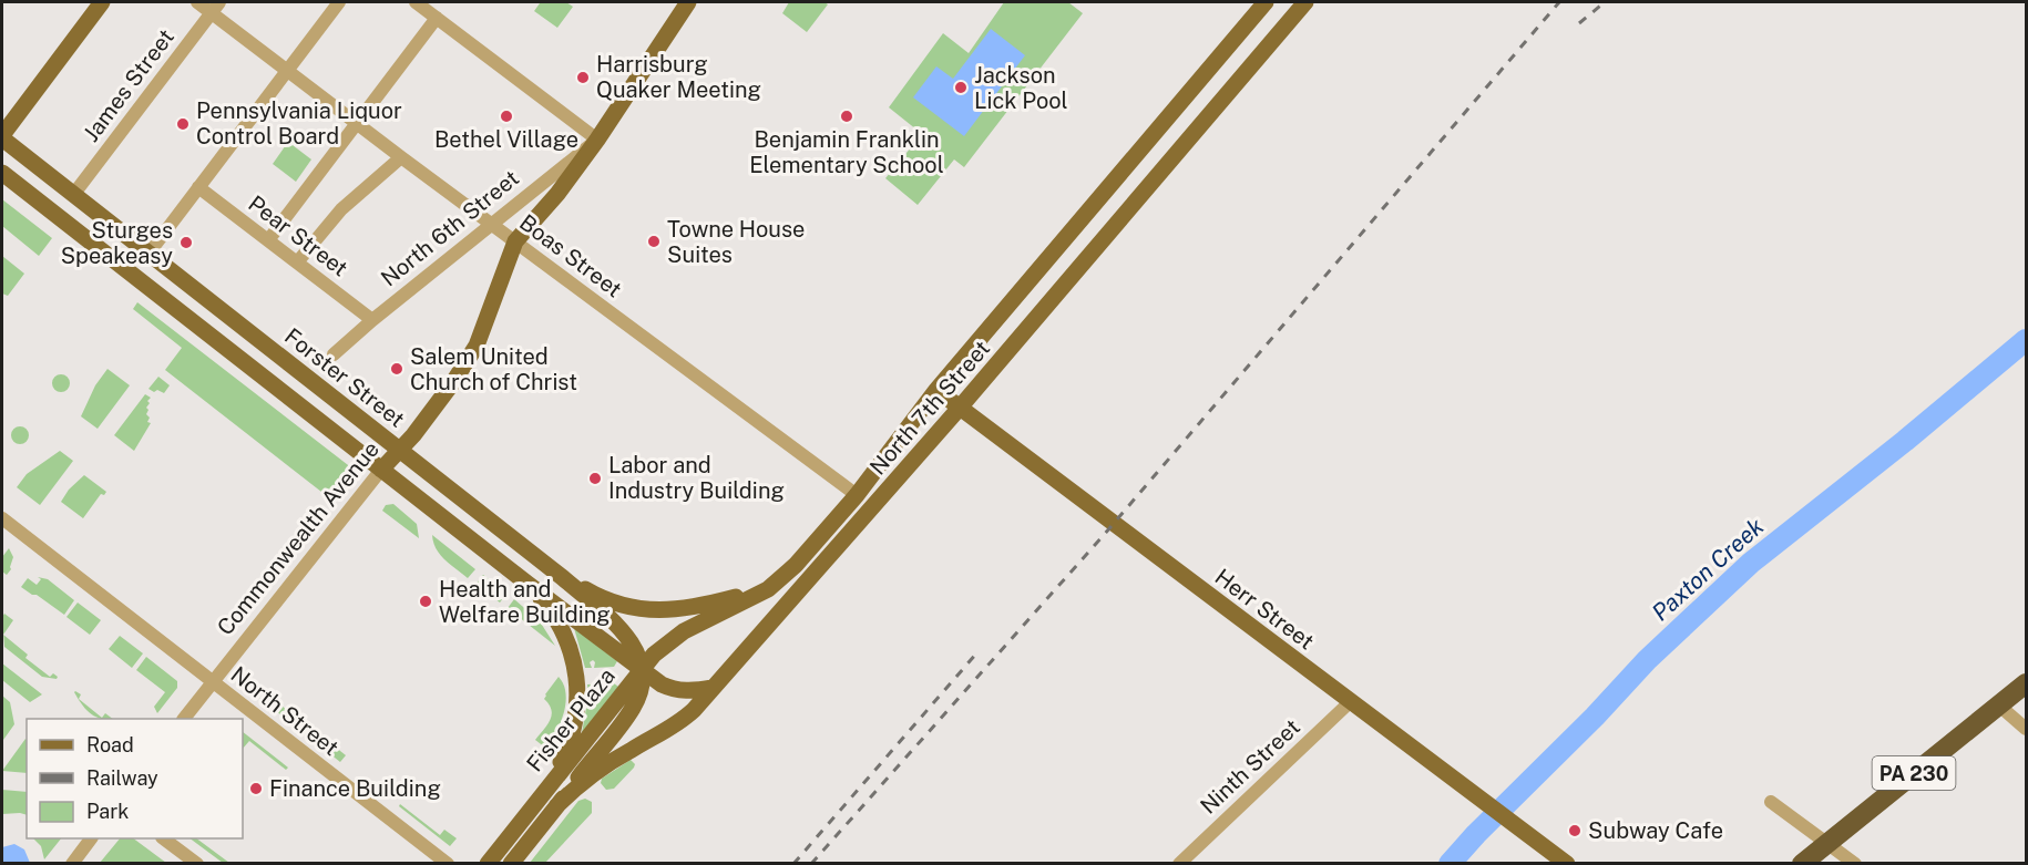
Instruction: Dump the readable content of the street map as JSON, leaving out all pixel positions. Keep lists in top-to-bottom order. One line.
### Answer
{"streets":{"highway":["PA 230"],"main road":["North 6th Street","Forster Street","North 7th Street","Commonwealth Avenue","Herr Street","Fisher Plaza"],"street":["James Street","Pear Street","Boas Street","North Street","Ninth Street"]},"crossings":[["James Street","Boas Street"],["James Street","Forster Street"],["North 6th Street","Pear Street"],["North 6th Street","Boas Street"],["North 6th Street","Commonwealth Avenue"],["Boas Street","North 7th Street"],["Boas Street","Commonwealth Avenue"],["Forster Street","North 7th Street"],["Forster Street","Commonwealth Avenue"],["Forster Street","Fisher Plaza"],["North 7th Street","Herr Street"],["North 7th Street","Fisher Plaza"],["Commonwealth Avenue","North Street"],["Herr Street","Ninth Street"]],"water":["Paxton Creek"],"places":["Harrisburg Quaker Meeting","Jackson Lick Pool","Bethel Village","Benjamin Franklin Elementary School","Pennsylvania Liquor Control Board","Towne House Suites","Sturges Speakeasy","Salem United Church of Christ","Labor and Industry Building","Health and Welfare Building","Finance Building","Subway Cafe"],"legend":["Road","Railway","Park"]}
